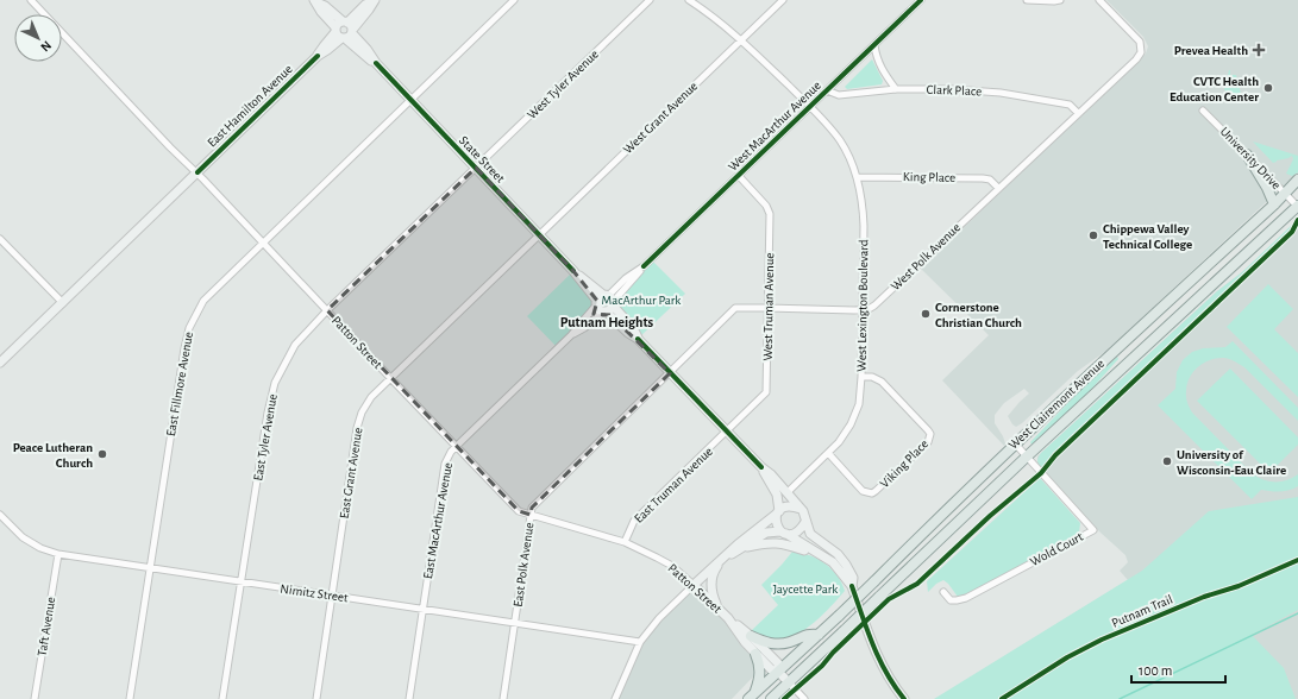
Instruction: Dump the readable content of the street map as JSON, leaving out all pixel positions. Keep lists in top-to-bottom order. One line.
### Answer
{"streets":{"main road":["East Hamilton Avenue","State Street","Patton Street","West Clairemont Avenue"],"street":["West Tyler Avenue","Clark Place","West Grant Avenue","West MacArthur Avenue","University Drive","King Place","West Polk Avenue","West Lexington Boulevard","West Truman Avenue","East Fillmore Avenue","East Tyler Avenue","Viking Place","East Grant Avenue","East Truman Avenue","East MacArthur Avenue","Wold Court","East Polk Avenue","Nimitz Street","Taft Avenue"],"cycle path":["Putnam Trail"]},"crossings":[["West Tyler Avenue","State Street"],["West Tyler Avenue","East Tyler Avenue"],["Clark Place","West MacArthur Avenue"],["Clark Place","West Polk Avenue"],["East Hamilton Avenue","State Street"],["East Hamilton Avenue","Patton Street"],["West Grant Avenue","State Street"],["West Grant Avenue","West Lexington Boulevard"],["West Grant Avenue","East Grant Avenue"],["West MacArthur Avenue","State Street"],["West MacArthur Avenue","West Lexington Boulevard"],["West MacArthur Avenue","West Truman Avenue"],["West MacArthur Avenue","East MacArthur Avenue"],["University Drive","West Clairemont Avenue"],["State Street","West Lexington Boulevard"],["State Street","West Truman Avenue"],["State Street","East Fillmore Avenue"],["State Street","East Tyler Avenue"],["State Street","East Grant Avenue"],["State Street","East Truman Avenue"],["State Street","East MacArthur Avenue"],["State Street","East Polk Avenue"],["King Place","West Polk Avenue"],["King Place","West Lexington Boulevard"],["West Polk Avenue","West Lexington Boulevard"],["West Lexington Boulevard","Viking Place"],["West Truman Avenue","East Truman Avenue"],["Patton Street","East Fillmore Avenue"],["Patton Street","West Clairemont Avenue"],["Patton Street","East Tyler Avenue"],["Patton Street","East Grant Avenue"],["Patton Street","East Truman Avenue"],["Patton Street","East MacArthur Avenue"],["Patton Street","East Polk Avenue"],["East Fillmore Avenue","Nimitz Street"],["West Clairemont Avenue","Wold Court"],["East Tyler Avenue","Nimitz Street"],["East Grant Avenue","Nimitz Street"],["East MacArthur Avenue","Nimitz Street"],["East Polk Avenue","Nimitz Street"],["Nimitz Street","Taft Avenue"]],"districts":["Putnam Heights"],"parks":["MacArthur Park","Jaycette Park"],"places":{"health":["Prevea Health"],"other":["CVTC Health Education Center","Chippewa Valley Technical College","Cornerstone Christian Church","Peace Lutheran Church","University of Wisconsin-Eau Claire"]},"scale_bar":"100 m","north":"bottom right"}
